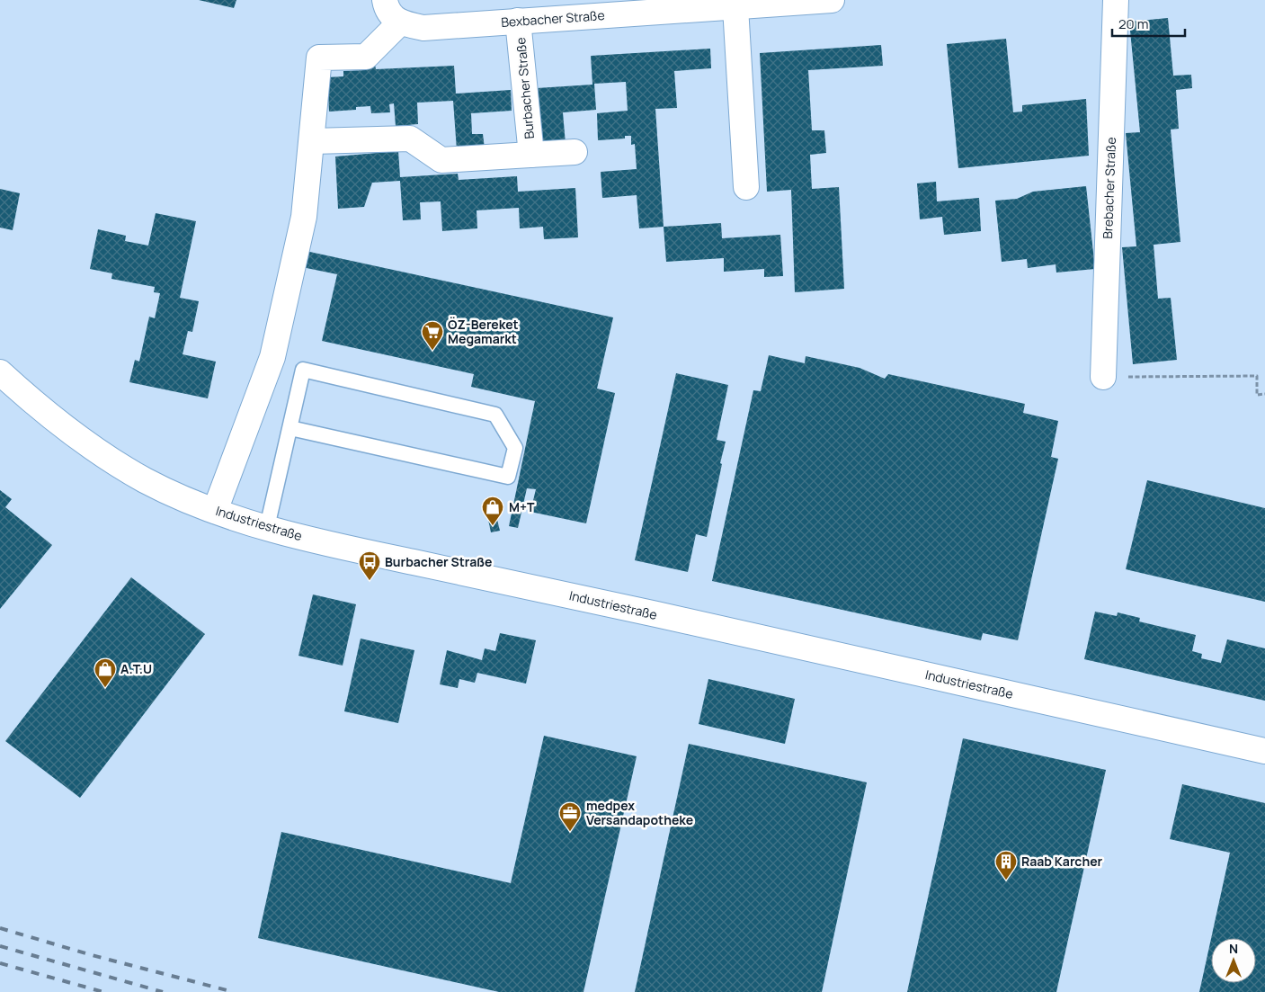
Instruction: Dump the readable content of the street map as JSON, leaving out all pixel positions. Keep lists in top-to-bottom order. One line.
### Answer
{"streets":{"street":["Bexbacher Straße","Burbacher Straße","Brebacher Straße","Industriestraße"]},"crossings":[["Bexbacher Straße","Burbacher Straße"]],"places":{"supermarket":["ÖZ-Bereket Megamarkt"],"shop":["M+T","A.T.U"],"bus stop":["Burbacher Straße"],"office":["medpex Versandapotheke"],"building":["Raab Karcher"]},"scale_bar":"20 m","north":"top"}
